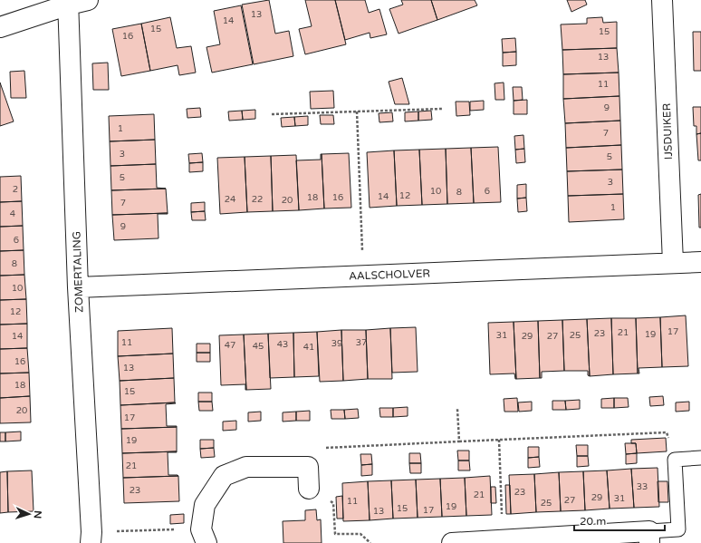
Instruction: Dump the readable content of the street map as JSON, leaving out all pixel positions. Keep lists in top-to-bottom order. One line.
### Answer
{"streets":{"street":["IJSDUIKER","ZOMERTALING","AALSCHOLVER"]},"crossings":[["IJSDUIKER","AALSCHOLVER"],["ZOMERTALING","AALSCHOLVER"]],"house_numbers":["13","14","15","15","16","13","11","9","1","7","3","5","5","3","2","10","6","8","12","14","18","16","24","22","20","7","1","4","9","6","8","10","12","17","21","23","19","31","25","14","29","27","11","37","39","43","47","45","41","16","13","18","15","20","17","19","21","33","23","23","21","29","31","27","11","25","19","15","17","13"],"scale_bar":"20 m","north":"right"}
